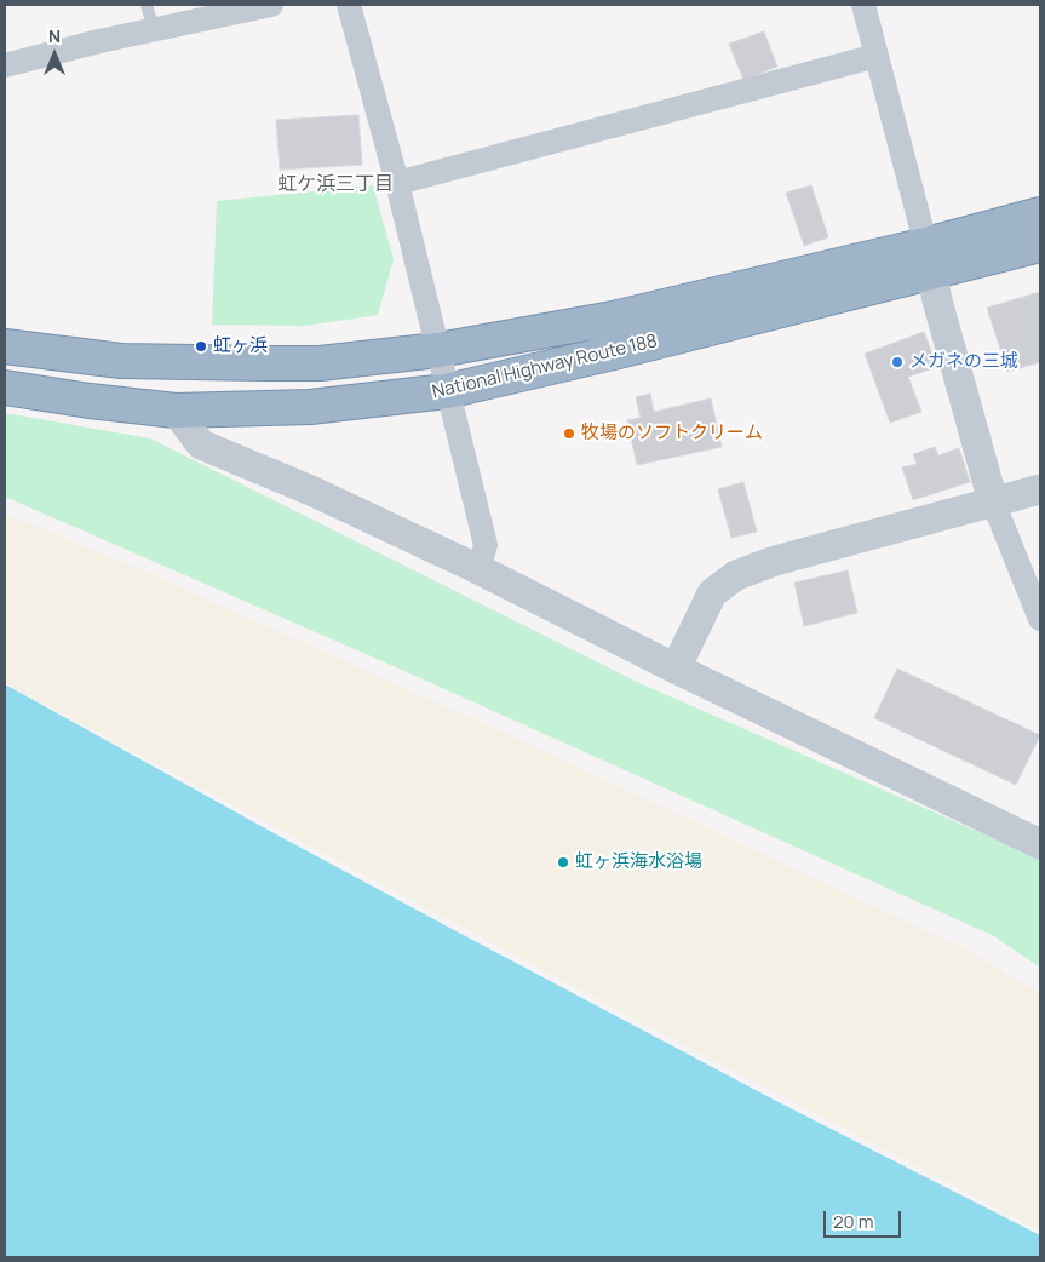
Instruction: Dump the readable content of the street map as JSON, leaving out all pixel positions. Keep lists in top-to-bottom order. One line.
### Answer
{"streets":{"highway":["National Highway Route 188"]},"districts":["虹ケ浜三丁目"],"places":["虹ヶ浜","メガネの三城","牧場のソフトクリーム","虹ヶ浜海水浴場"],"scale_bar":"20 m","north":"top"}
